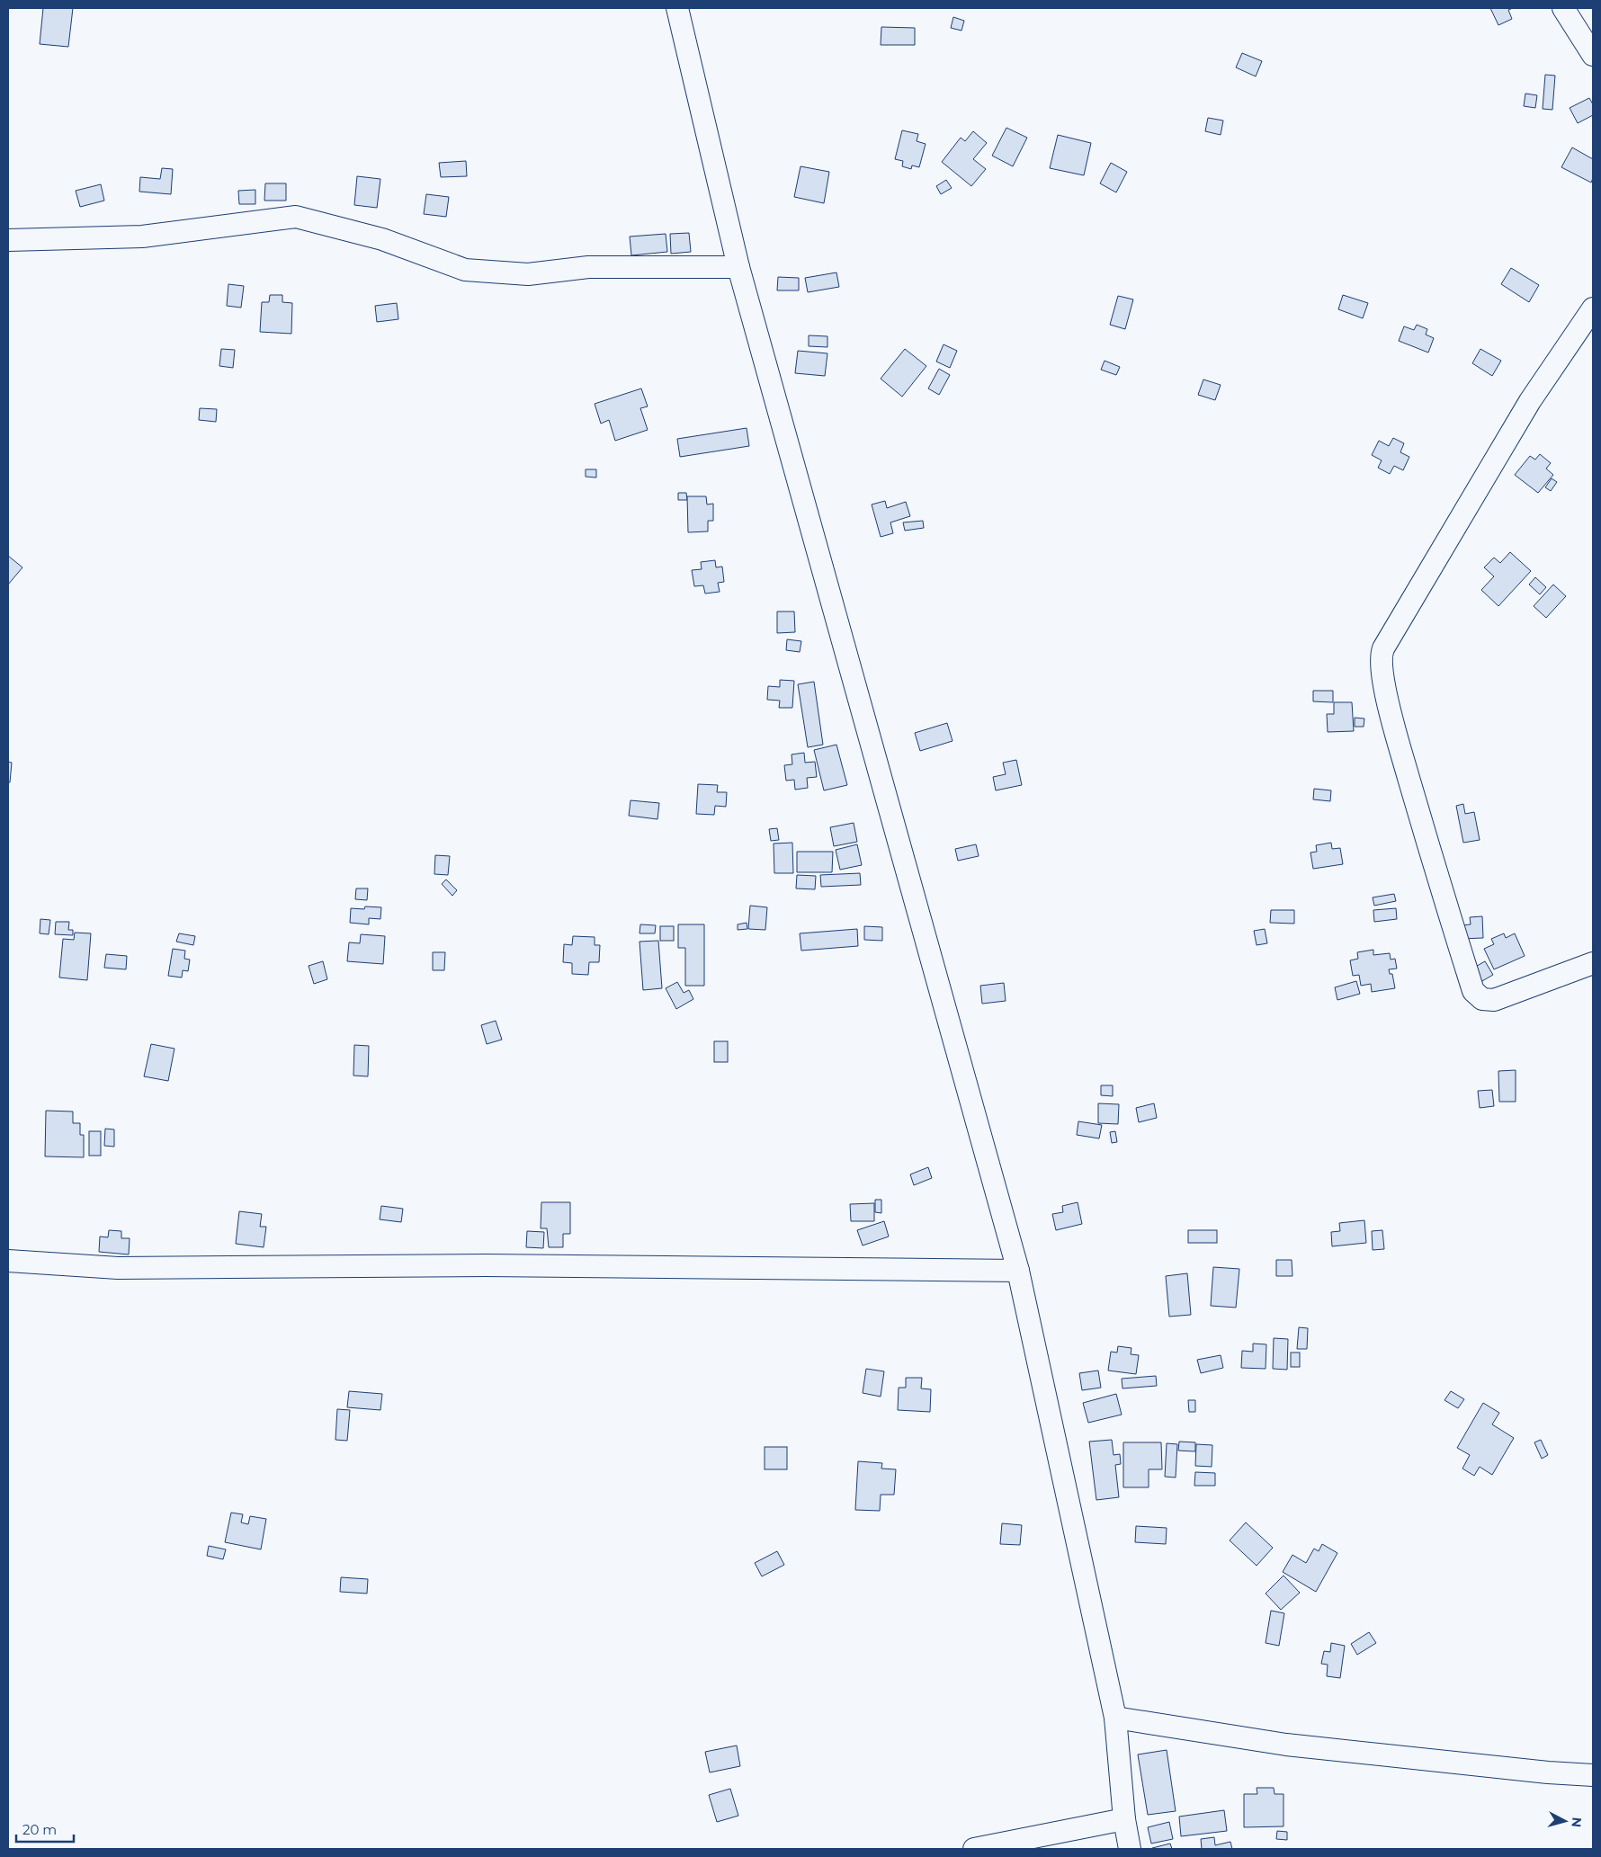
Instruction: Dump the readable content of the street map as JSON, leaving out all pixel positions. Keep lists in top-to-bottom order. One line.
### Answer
{"scale_bar":"20 m","north":"right"}
